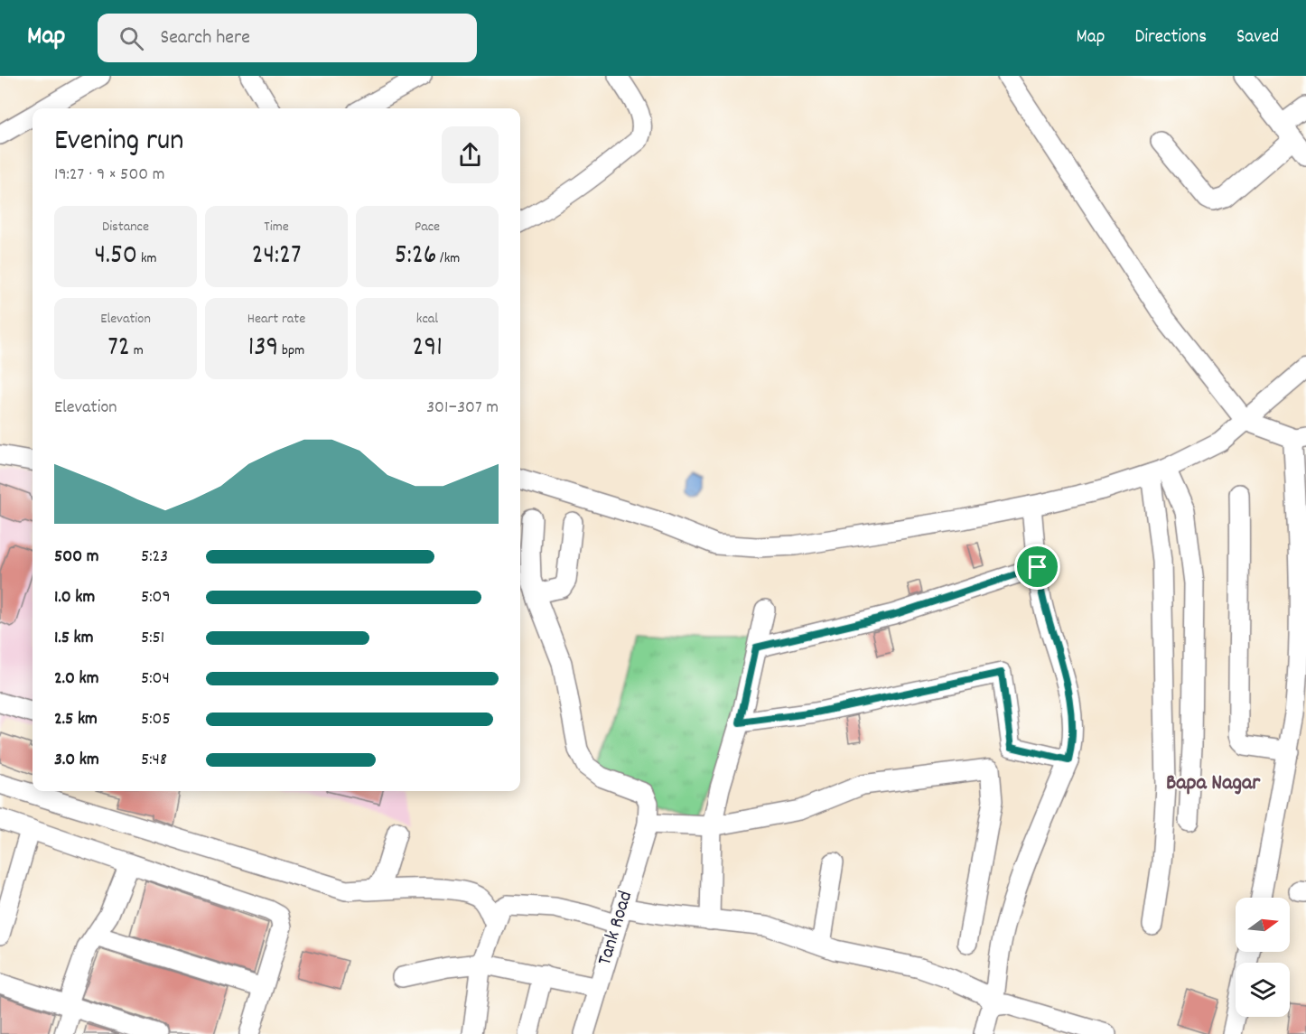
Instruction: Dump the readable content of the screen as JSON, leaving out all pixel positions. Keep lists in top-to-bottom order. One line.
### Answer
{"streets":{"street":["Tank Road"]},"districts":["Bapa Nagar"],"north":"right","page":{"header":"Map","search":"Search here","nav":["Map","Directions","Saved"],"heading":["Evening run","19:27 · 9 × 500 m"],"stats":[["Distance","4.50 km"],["Time","24:27"],["Pace","5:26 /km"],["Elevation","72 m"],["Heart rate","139 bpm"],["kcal","291"]],"chart":["Elevation","301–307 m"],"list":[{"name":"500 m","note":"5:23"},{"name":"1.0 km","note":"5:09"},{"name":"1.5 km","note":"5:51"},{"name":"2.0 km","note":"5:04"},{"name":"2.5 km","note":"5:05"},{"name":"3.0 km","note":"5:48"}]}}
